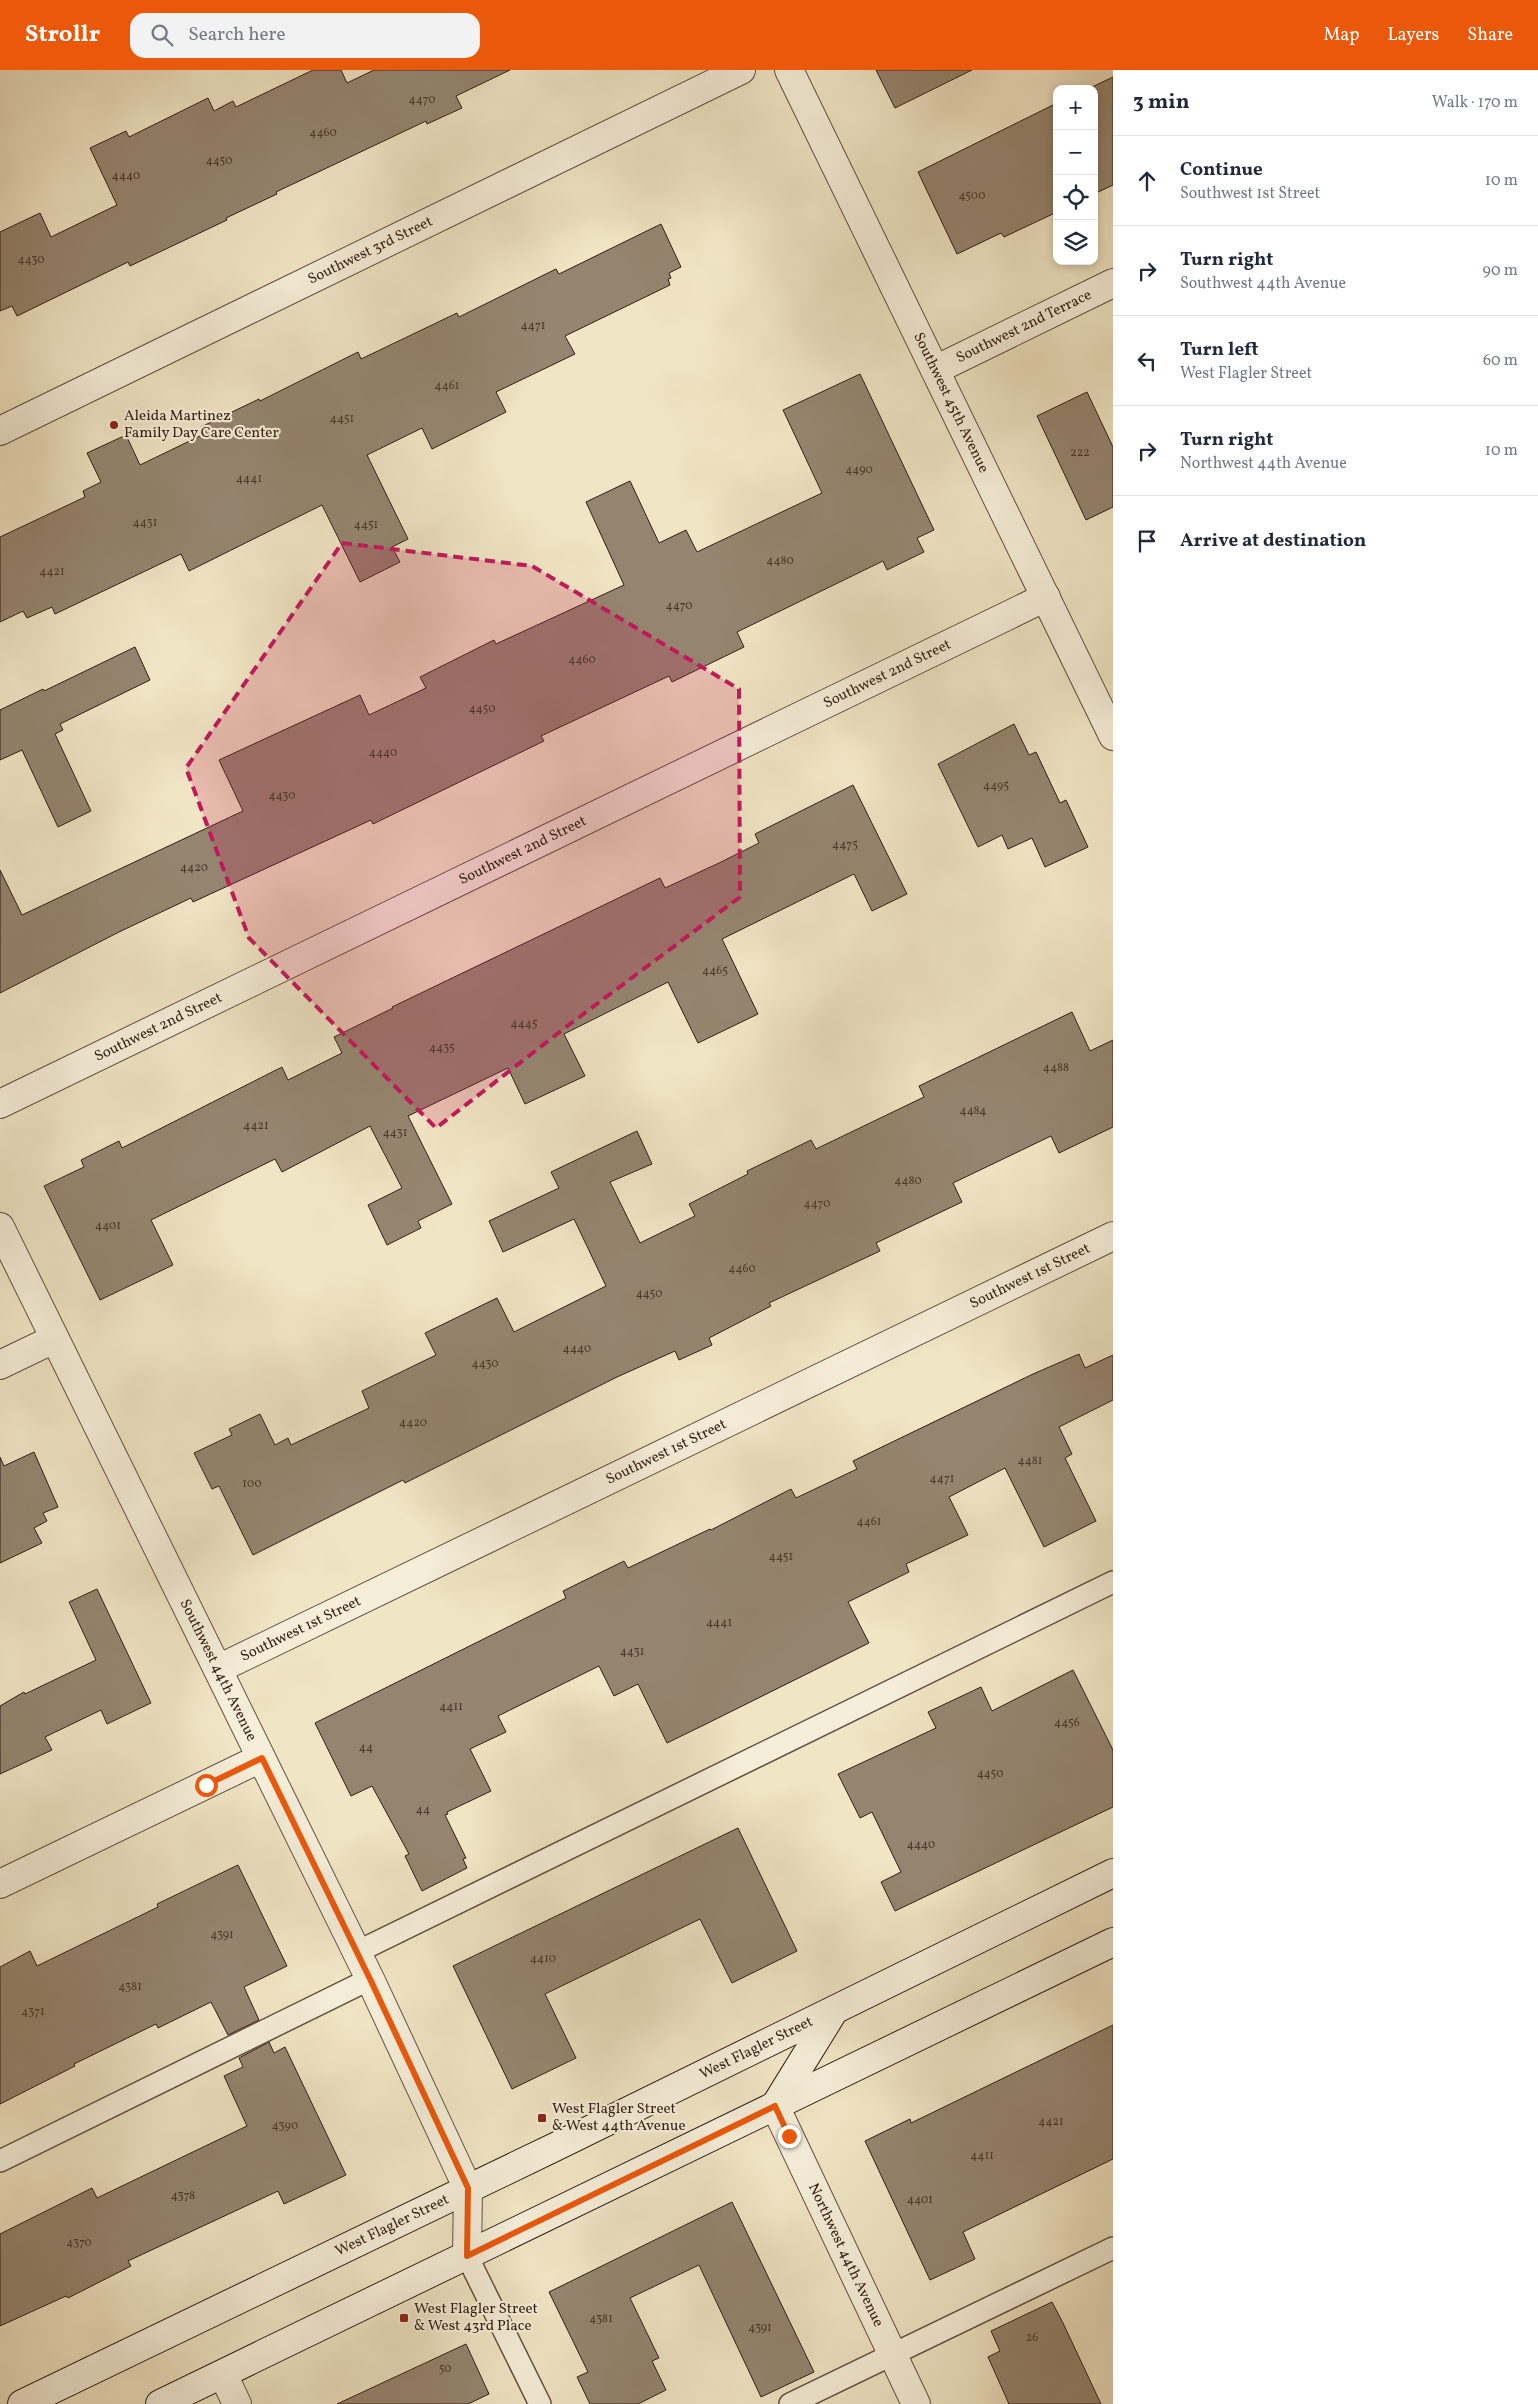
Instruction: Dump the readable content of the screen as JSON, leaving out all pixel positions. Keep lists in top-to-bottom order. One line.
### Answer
{"streets":{"street":["Southwest 3rd Street","Southwest 2nd Terrace","Southwest 45th Avenue","Southwest 2nd Street","Southwest 1st Street","Southwest 44th Avenue","West Flagler Street","Northwest 44th Avenue"]},"crossings":[["Southwest 2nd Terrace","Southwest 45th Avenue"],["Southwest 45th Avenue","Southwest 2nd Street"],["Southwest 1st Street","Southwest 44th Avenue"],["Southwest 44th Avenue","West Flagler Street"]],"places":{"other":["Aleida Martinez Family Day Care Center"],"transit":["West Flagler Street & West 44th Avenue","West Flagler Street & West 43rd Place"]},"house_numbers":["4470","4460","4450","4440","4500","4430","4471","4461","4451","222","4490","4441","4431","4451","4480","4421","4470","4460","4450","4440","4495","4430","4475","4420","4465","4445","4435","4488","4484","4421","4431","4480","4470","4401","4460","4450","4440","4430","4420","4481","4471","100","4461","4451","4441","4431","4411","4456","44","4450","44","4440","4391","4410","4381","4371","4421","4390","4411","4378","4401","4370","4381","4391","26","50"],"page":{"header":"Strollr","search":"Search here","nav":["Map","Layers","Share"],"heading":["3 min","Walk · 170 m"],"map_buttons":["+","−"],"list":[["Continue","Southwest 1st Street","10 m"],["Turn right","Southwest 44th Avenue","90 m"],["Turn left","West Flagler Street","60 m"],["Turn right","Northwest 44th Avenue","10 m"],"Arrive at destination"]}}
